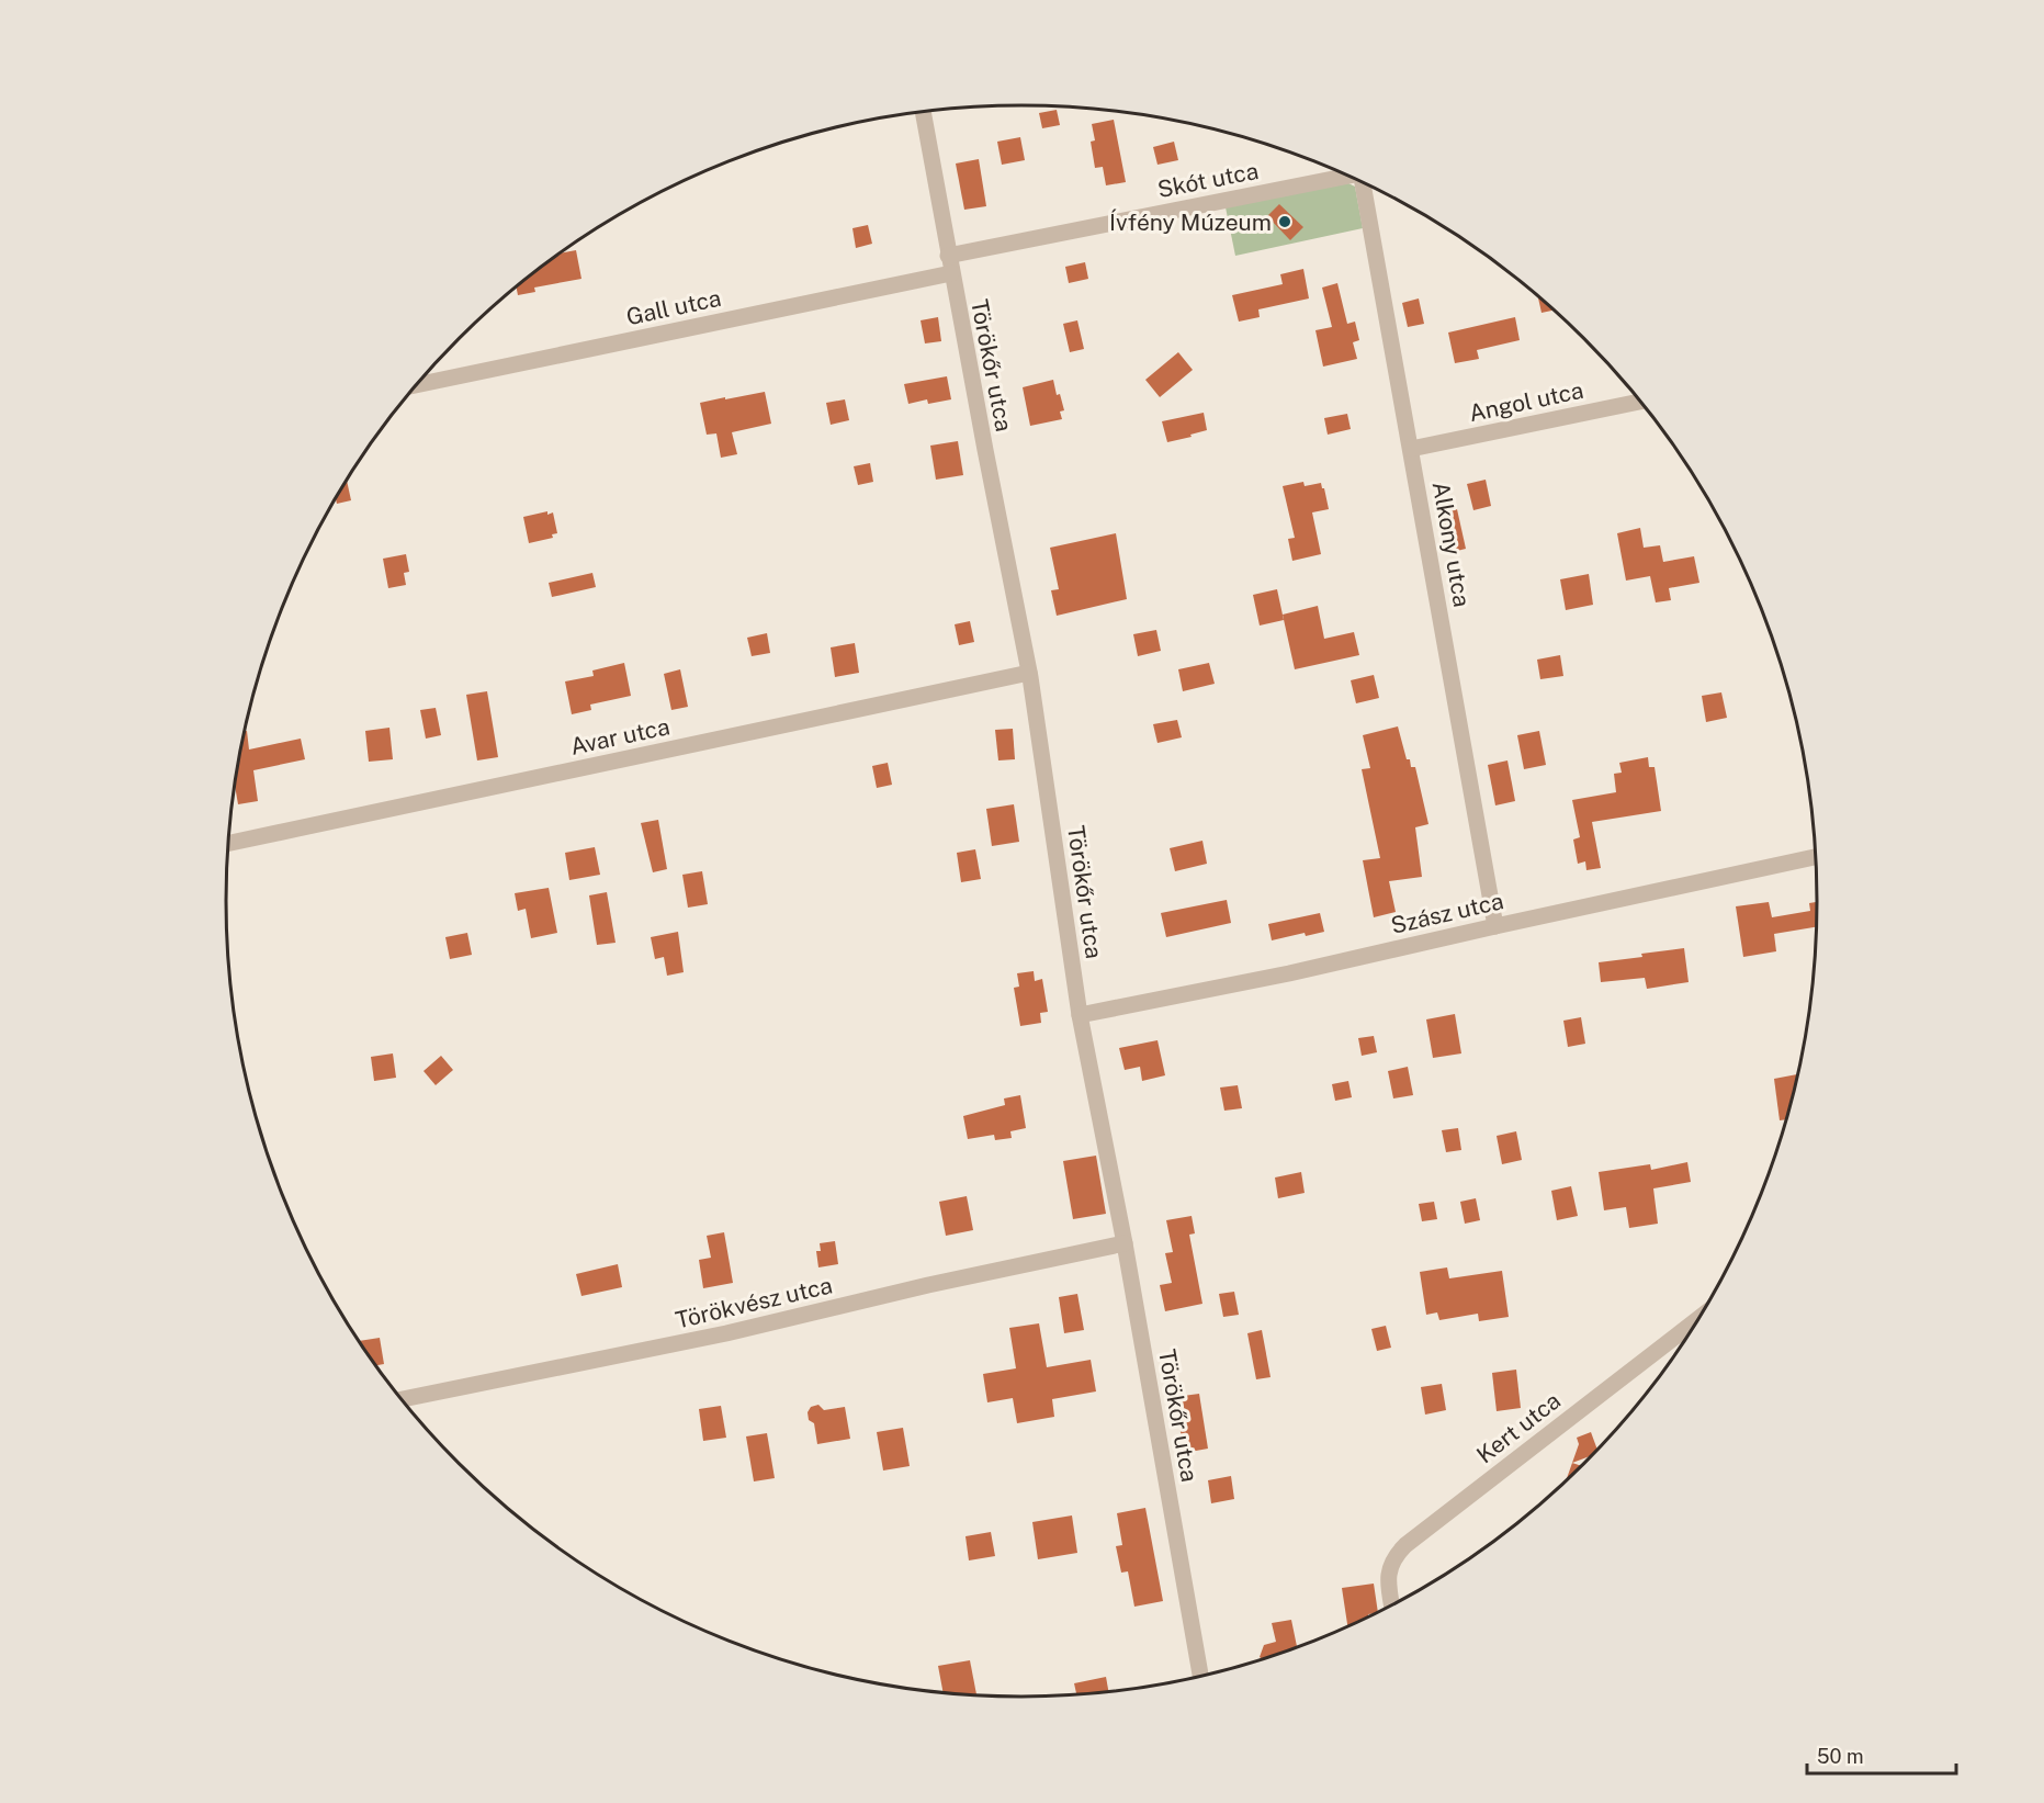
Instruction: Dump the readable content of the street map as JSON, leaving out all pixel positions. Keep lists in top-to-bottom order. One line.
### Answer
{"streets":{"street":["Skót utca","Gall utca","Törökőr utca","Angol utca","Alkony utca","Avar utca","Szász utca","Törökvész utca","Kert utca"]},"crossings":[["Skót utca","Gall utca"],["Skót utca","Törökőr utca"],["Gall utca","Törökőr utca"],["Törökőr utca","Avar utca"],["Törökőr utca","Szász utca"],["Törökőr utca","Törökvész utca"],["Angol utca","Alkony utca"],["Alkony utca","Szász utca"]],"places":["Ívfény Múzeum"],"scale_bar":"50 m"}
